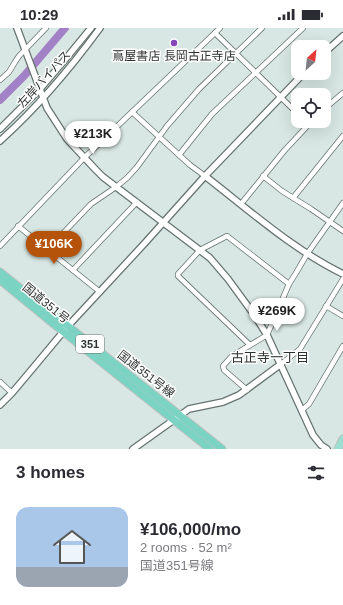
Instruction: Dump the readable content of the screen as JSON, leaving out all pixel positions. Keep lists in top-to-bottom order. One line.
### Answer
{"streets":{"highway":["国道351号","351","国道351号線"],"street":["左岸バイパス"]},"crossings":[["国道351号","国道351号線"]],"districts":["古正寺一丁目"],"places":["蔦屋書店 長岡古正寺店"],"north":"top right","page":{"status":"10:29","price":["¥213K","¥106K","¥269K"],"heading":"3 homes","list":[{"name":"¥106,000/mo","note":"2 rooms · 52 m² · 国道351号線"}]}}
